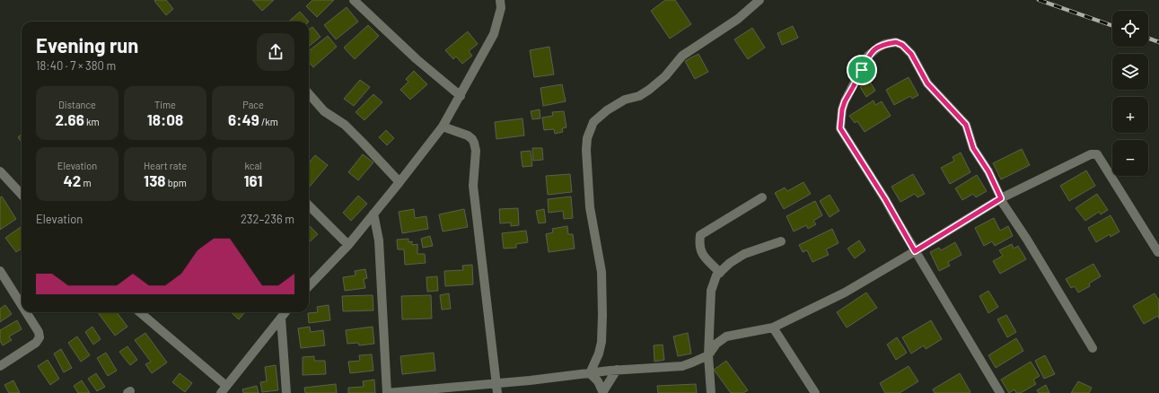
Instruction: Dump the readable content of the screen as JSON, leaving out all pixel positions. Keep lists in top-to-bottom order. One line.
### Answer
{"page":{"map_buttons":["+","−"],"heading":["Evening run","18:40 · 7 × 380 m"],"stats":[["Distance","2.66 km"],["Time","18:08"],["Pace","6:49 /km"],["Elevation","42 m"],["Heart rate","138 bpm"],["kcal","161"]],"chart":["Elevation","232–236 m"]}}
